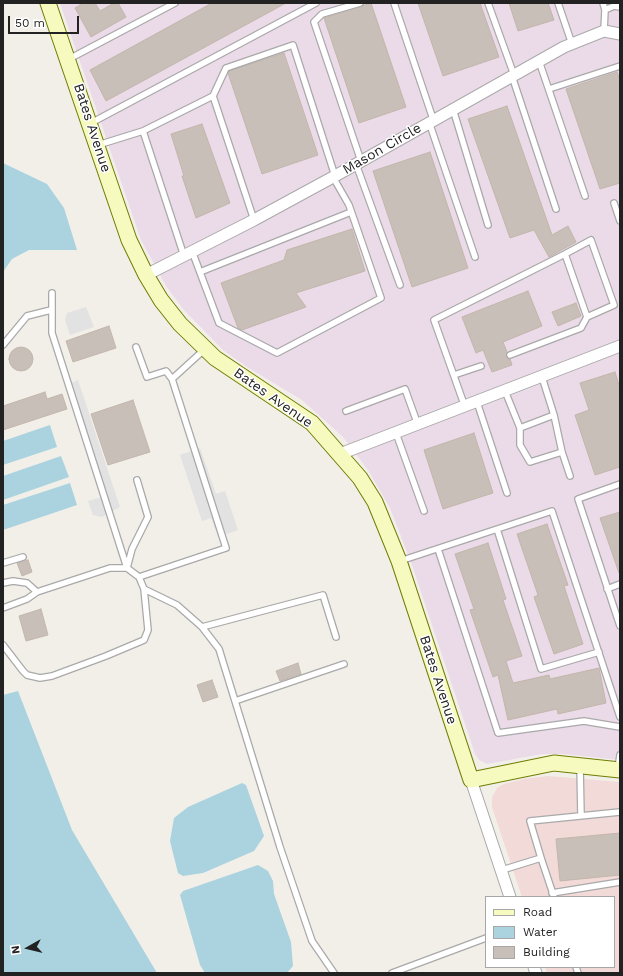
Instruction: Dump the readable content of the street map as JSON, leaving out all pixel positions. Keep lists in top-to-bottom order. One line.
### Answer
{"streets":{"street":["Bates Avenue","Mason Circle"]},"crossings":[["Bates Avenue","Mason Circle"]],"legend":["Road","Water","Building"],"scale_bar":"50 m","north":"left"}
